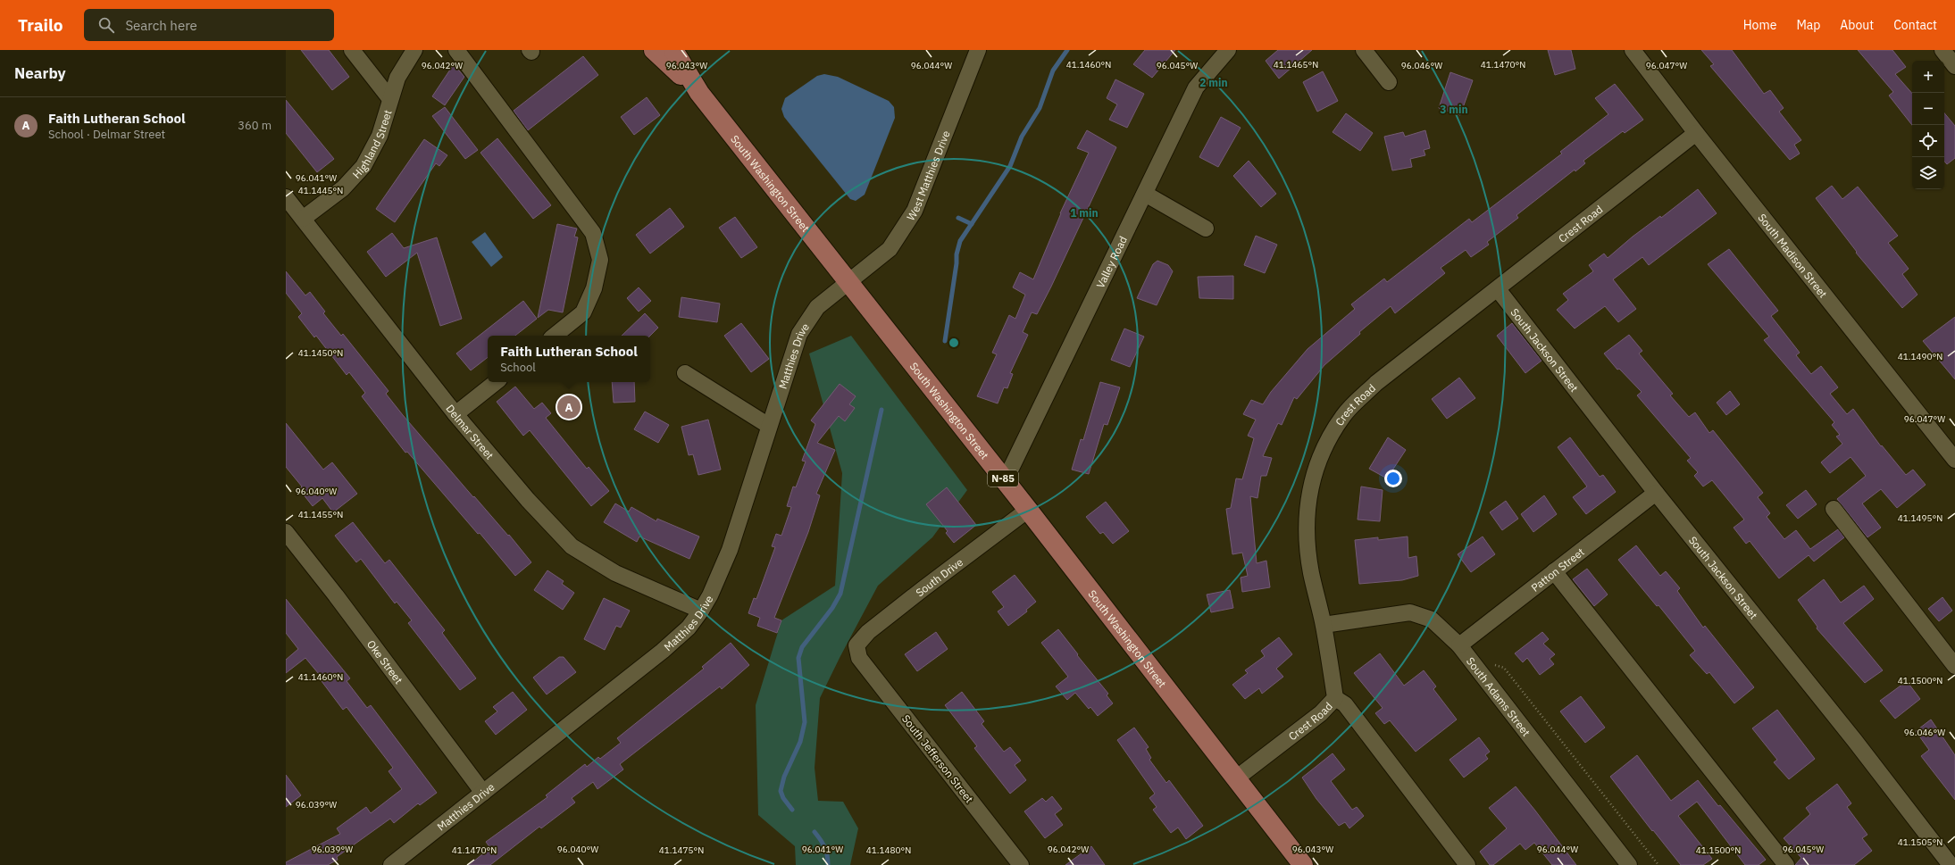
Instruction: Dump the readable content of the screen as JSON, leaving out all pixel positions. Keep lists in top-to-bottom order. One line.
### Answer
{"streets":{"main road":["South Washington Street","N-85"],"street":["Highland Street","West Matthies Drive","Crest Road","South Madison Street","Valley Road","South Jackson Street","Matthies Drive","Delmar Street","Patton Street","South Drive","Oke Street","South Adams Street","South Jefferson Street"]},"crossings":[["Highland Street","Delmar Street"],["West Matthies Drive","South Washington Street"],["West Matthies Drive","Matthies Drive"],["South Washington Street","Crest Road"],["South Washington Street","Valley Road"],["South Washington Street","Matthies Drive"],["South Washington Street","South Drive"],["Crest Road","South Madison Street"],["Crest Road","South Jackson Street"],["Crest Road","South Adams Street"],["South Jackson Street","Patton Street"],["Matthies Drive","Delmar Street"],["Matthies Drive","Oke Street"],["Patton Street","South Adams Street"],["South Drive","South Jefferson Street"]],"page":{"header":"Trailo","search":"Search here","nav":["Home","Map","About","Contact"],"heading":"Nearby","map_buttons":["+","−"],"list":[{"mark":"A","name":"Faith Lutheran School","note":"School · Delmar Street","value":"360 m"}],"popup":["Faith Lutheran School","School"],"pins":"A"},"coordinates":["41.1460°N","41.1465°N","41.1470°N","96.042°W","96.043°W","96.044°W","96.045°W","96.046°W","96.047°W","96.041°W","41.1445°N","41.1450°N","41.1490°N","96.040°W","41.1455°N","41.1495°N","41.1500°N","96.039°W","41.1505°N","41.1475°N","41.1480°N"],"rings":["2 min","3 min","1 min"]}
